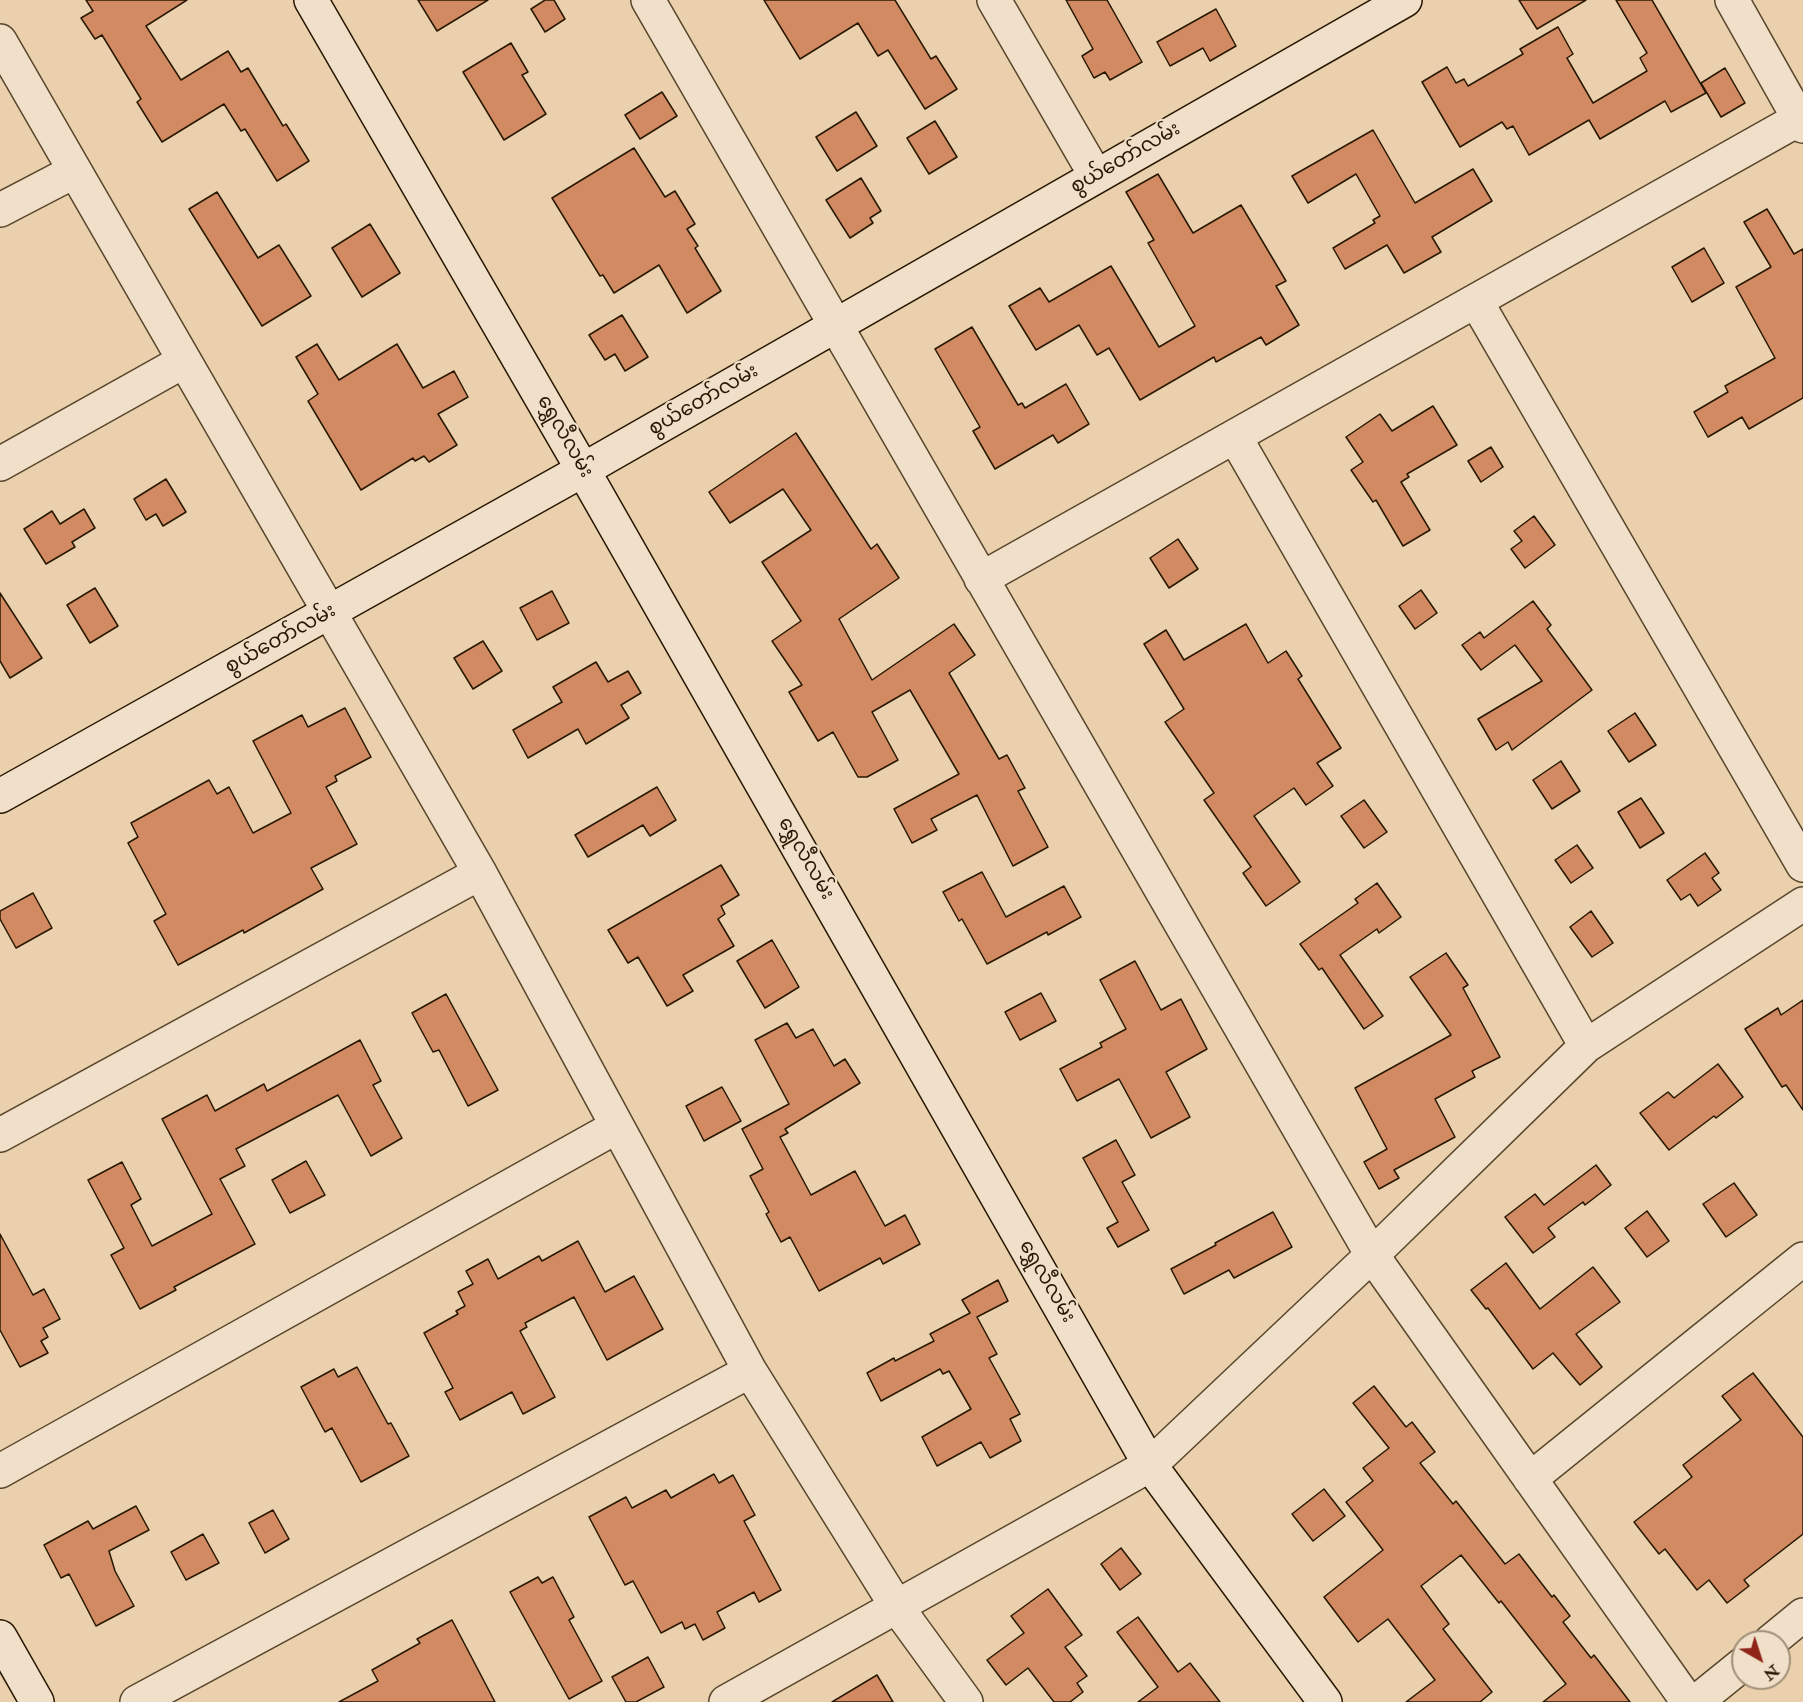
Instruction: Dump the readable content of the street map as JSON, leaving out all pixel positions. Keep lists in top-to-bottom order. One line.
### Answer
{"streets":{"street":["စွယ်တော်လမ်း","ရွှေလီလမ်း"]},"crossings":[["စွယ်တော်လမ်း","ရွှေလီလမ်း"]],"north":"bottom right"}
